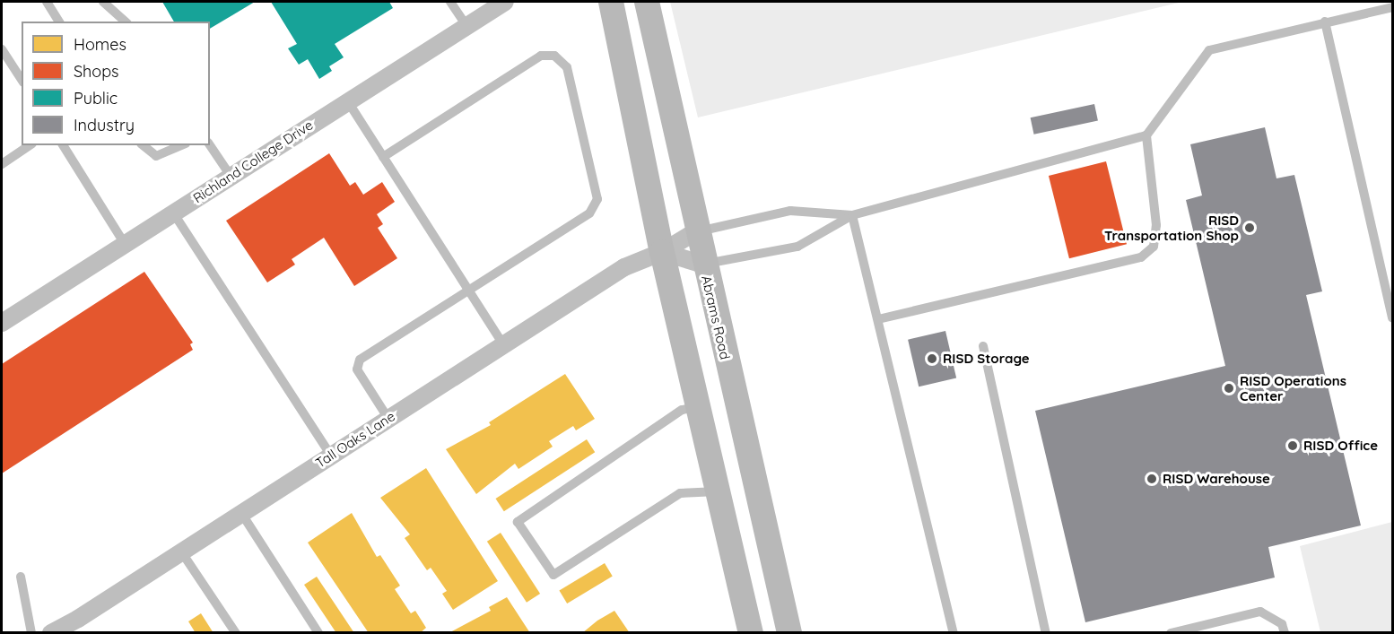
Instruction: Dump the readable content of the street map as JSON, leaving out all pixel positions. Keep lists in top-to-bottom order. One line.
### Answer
{"streets":{"main road":["Abrams Road"],"street":["Richland College Drive","Tall Oaks Lane"]},"crossings":[["Abrams Road","Tall Oaks Lane"]],"places":["RISD Transportation Shop","RISD Storage","RISD Operations Center","RISD Office","RISD Warehouse"],"legend":["Homes","Shops","Public","Industry"]}
